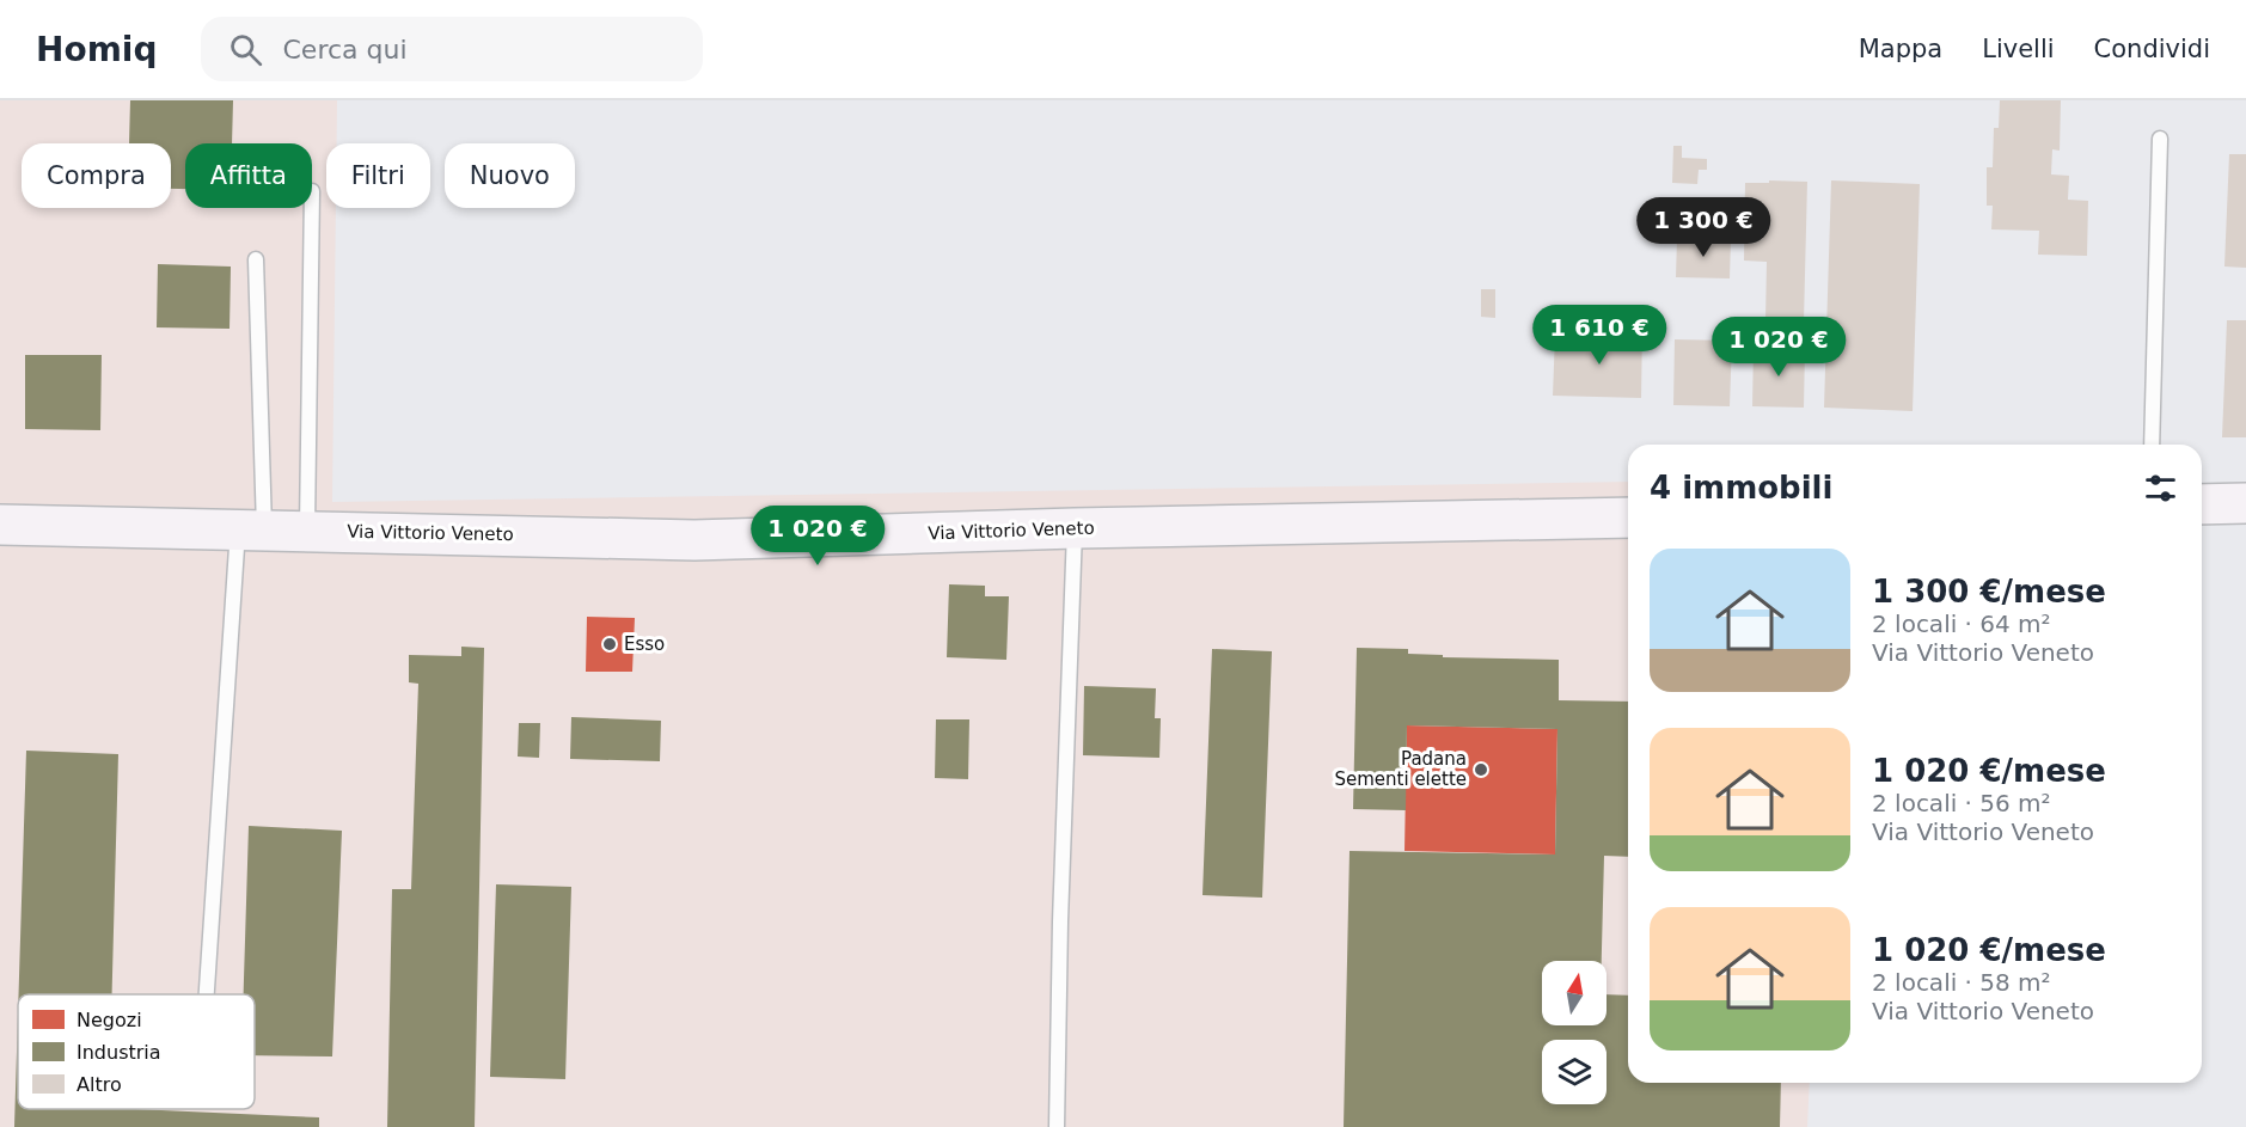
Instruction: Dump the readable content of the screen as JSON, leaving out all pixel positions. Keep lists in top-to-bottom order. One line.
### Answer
{"streets":{"main road":["Via Vittorio Veneto"]},"places":["Esso","Padana Sementi elette"],"legend":["Negozi","Industria","Altro"],"north":"top","page":{"header":"Homiq","search":"Cerca qui","nav":["Mappa","Livelli","Condividi"],"chip":["Compra","Affitta","Filtri","Nuovo"],"price":["1 300 €","1 610 €","1 020 €","1 020 €"],"heading":"4 immobili","list":[{"name":"1 300 €/mese","note":"2 locali · 64 m² · Via Vittorio Veneto"},{"name":"1 020 €/mese","note":"2 locali · 56 m² · Via Vittorio Veneto"},{"name":"1 020 €/mese","note":"2 locali · 58 m² · Via Vittorio Veneto"}]}}
